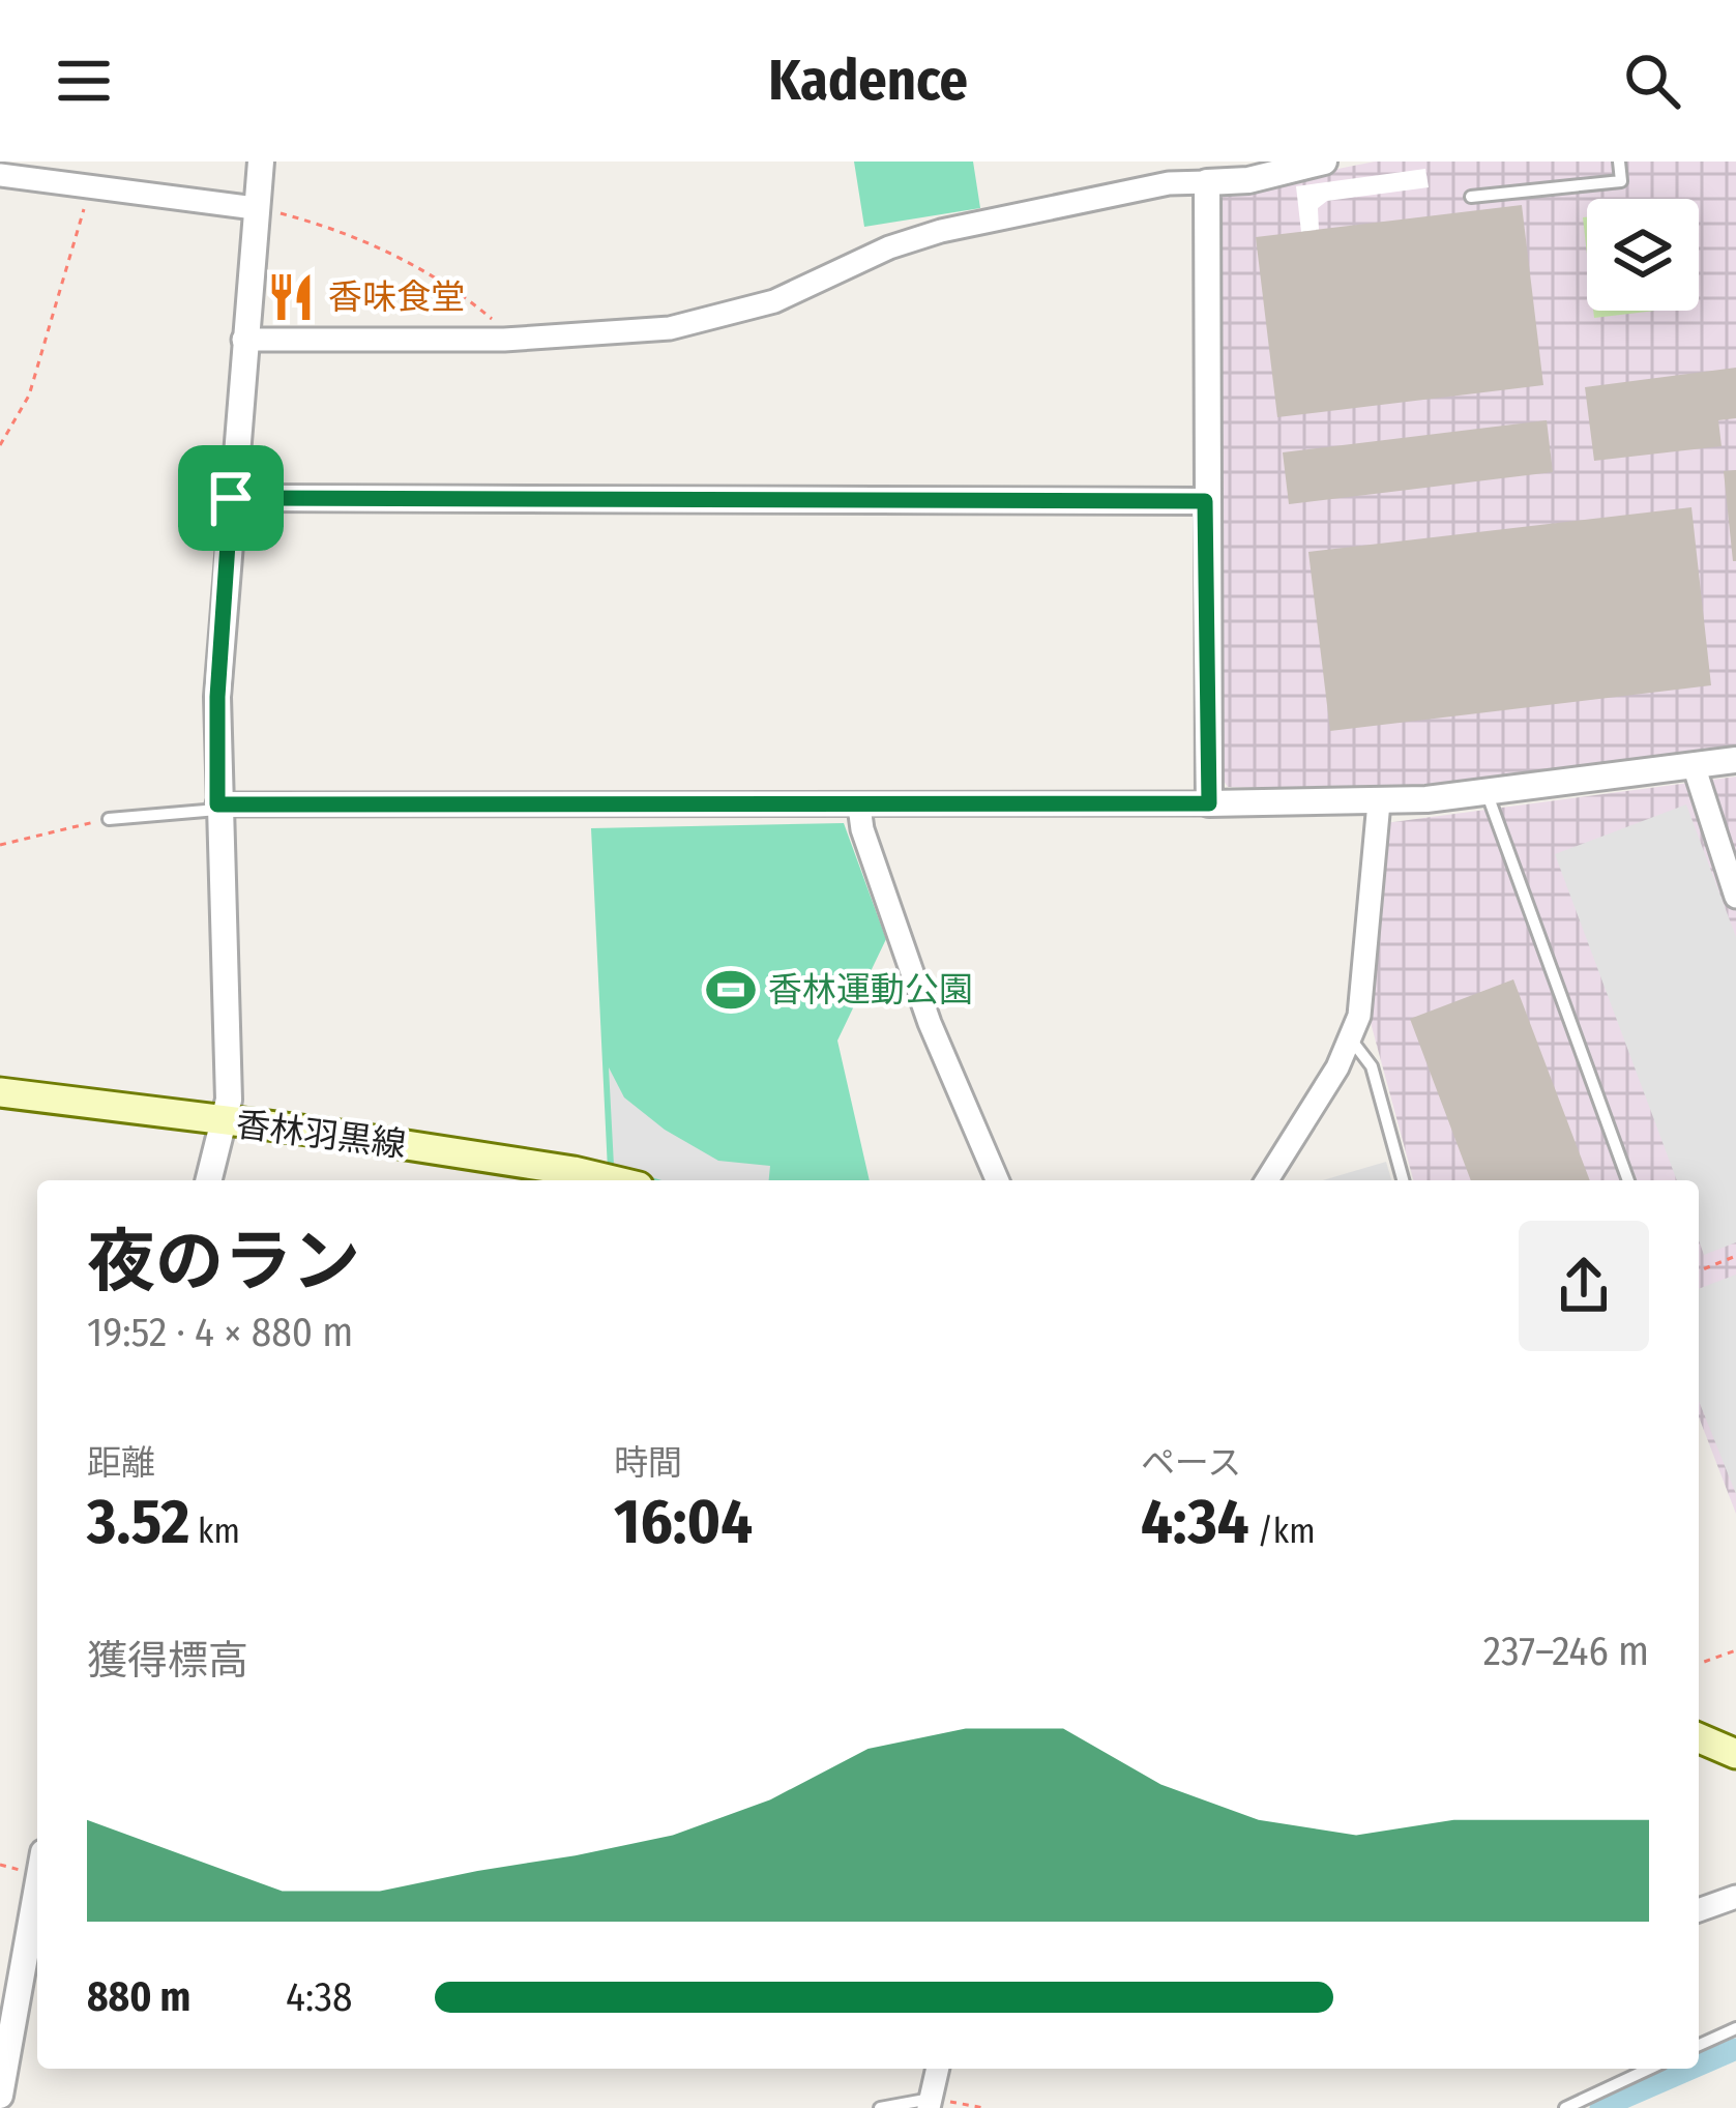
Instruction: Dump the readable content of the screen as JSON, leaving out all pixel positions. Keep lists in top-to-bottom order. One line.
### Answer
{"streets":{"main road":["香林羽黒線"]},"places":{"restaurant":["香味食堂"],"sports":["香林運動公園"]},"page":{"header":"Kadence","heading":["夜のラン","19:52 · 4 × 880 m"],"stats":[["距離","3.52 km"],["時間","16:04"],["ペース","4:34 /km"]],"chart":["獲得標高","237–246 m"],"list":[{"name":"880 m","note":"4:38"}]}}
